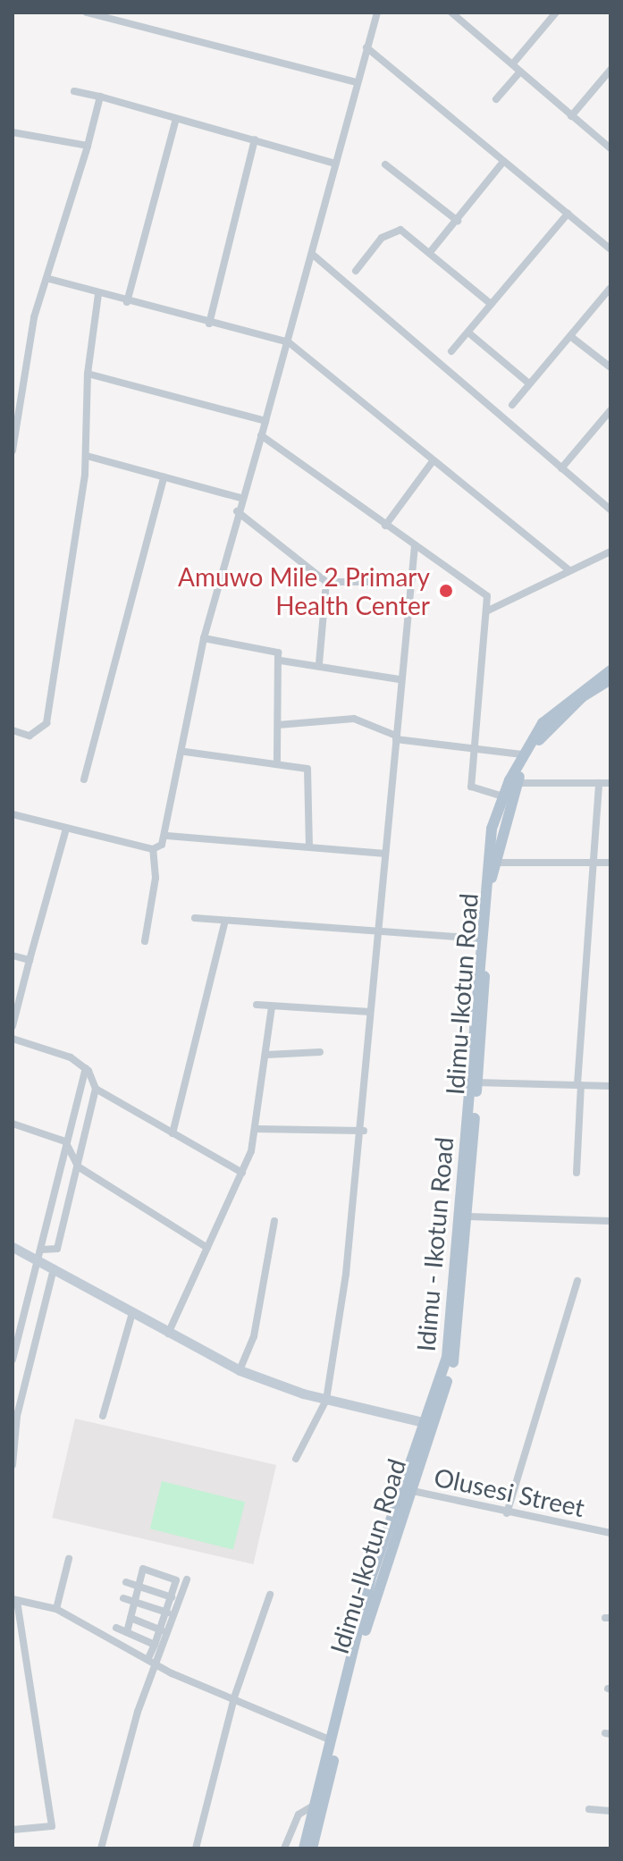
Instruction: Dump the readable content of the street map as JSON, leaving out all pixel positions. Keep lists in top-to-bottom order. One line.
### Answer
{"streets":{"main road":["Idimu-Ikotun Road","Idimu - Ikotun Road"],"street":["Olusesi Street"]},"crossings":[["Idimu-Ikotun Road","Idimu - Ikotun Road"],["Idimu-Ikotun Road","Olusesi Street"],["Idimu - Ikotun Road","Olusesi Street"]],"places":["Amuwo Mile 2 Primary Health Center"]}
